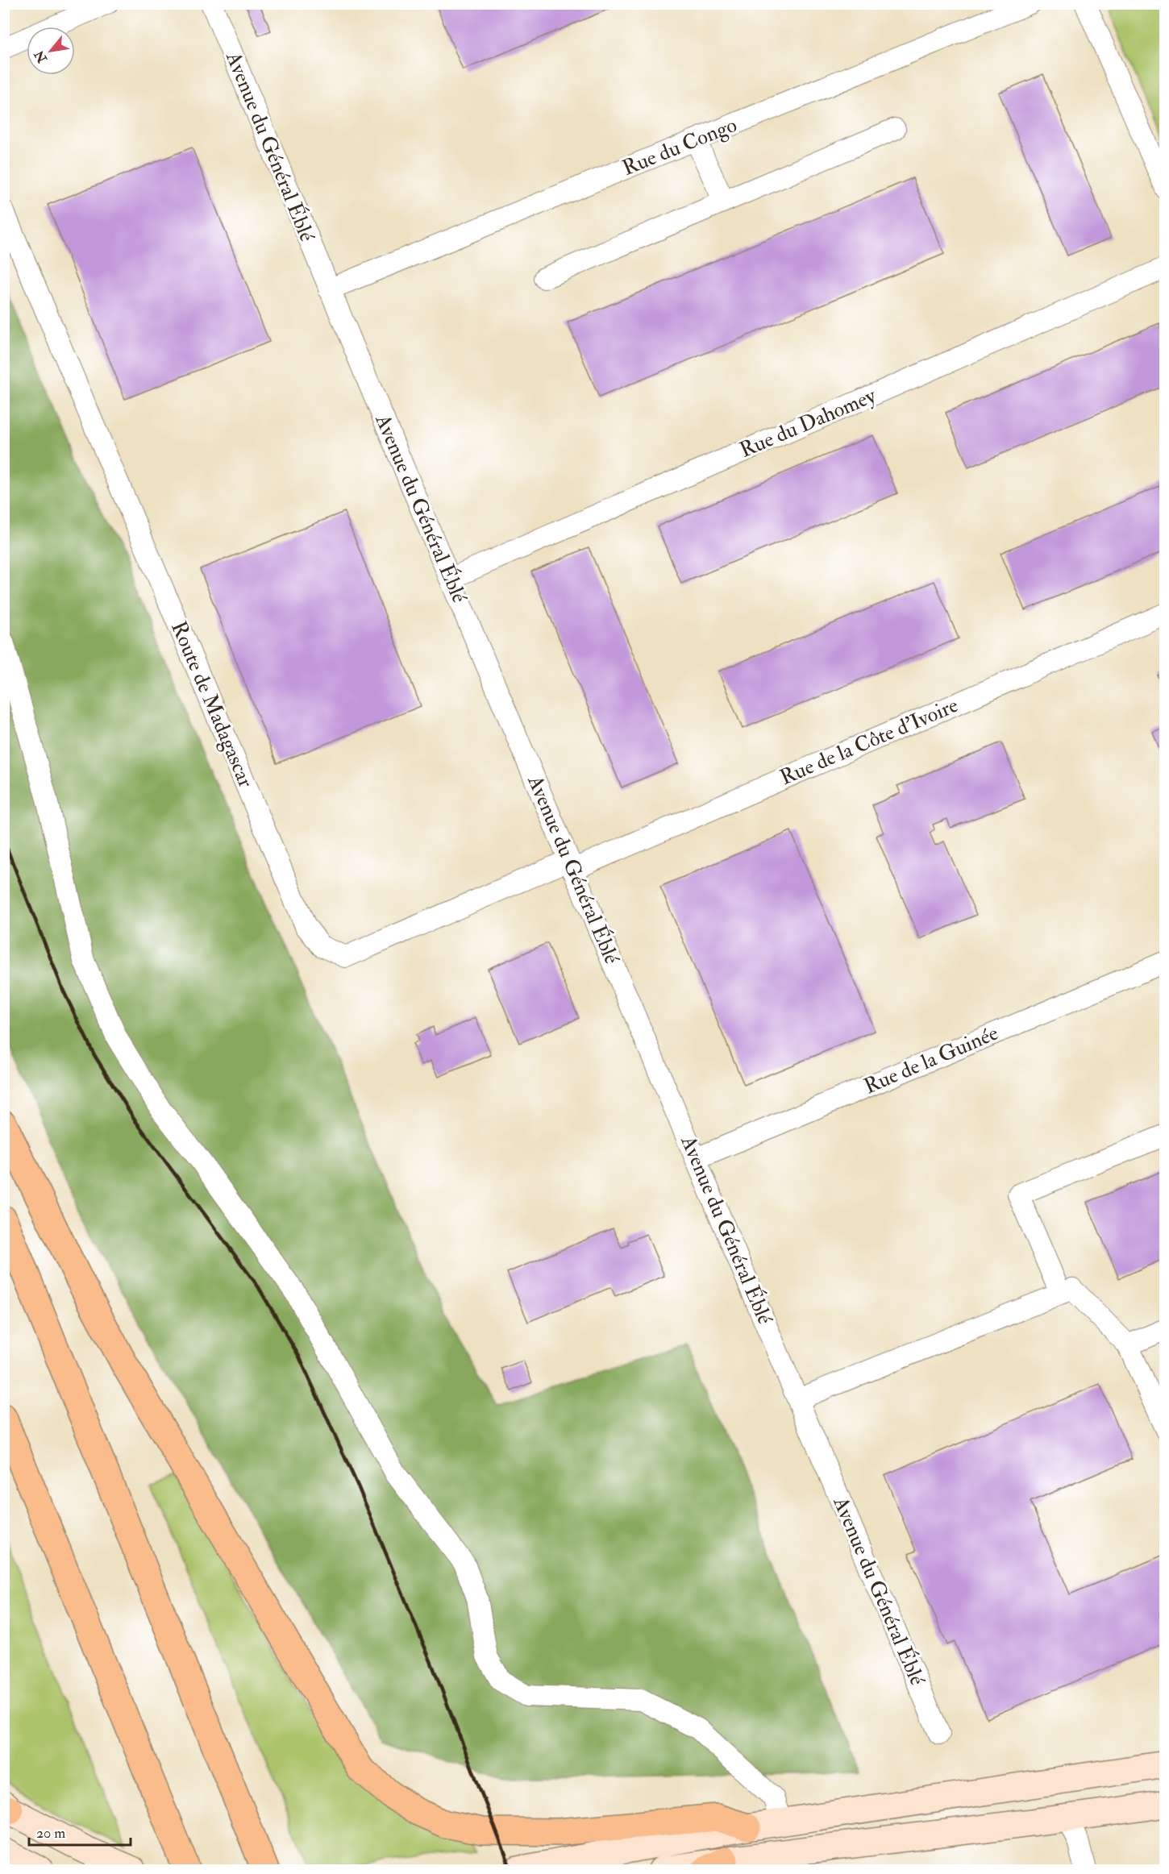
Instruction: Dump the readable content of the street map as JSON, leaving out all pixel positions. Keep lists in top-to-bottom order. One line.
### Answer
{"streets":{"lane":["Avenue du Général Éblé","Rue du Congo","Rue du Dahomey","Route de Madagascar","Rue de la Côte d'Ivoire","Rue de la Guinée"]},"crossings":[["Avenue du Général Éblé","Rue du Congo"],["Avenue du Général Éblé","Rue du Dahomey"],["Avenue du Général Éblé","Route de Madagascar"],["Avenue du Général Éblé","Rue de la Côte d'Ivoire"],["Avenue du Général Éblé","Rue de la Guinée"],["Route de Madagascar","Rue de la Côte d'Ivoire"]],"scale_bar":"20 m","north":"bottom left"}
